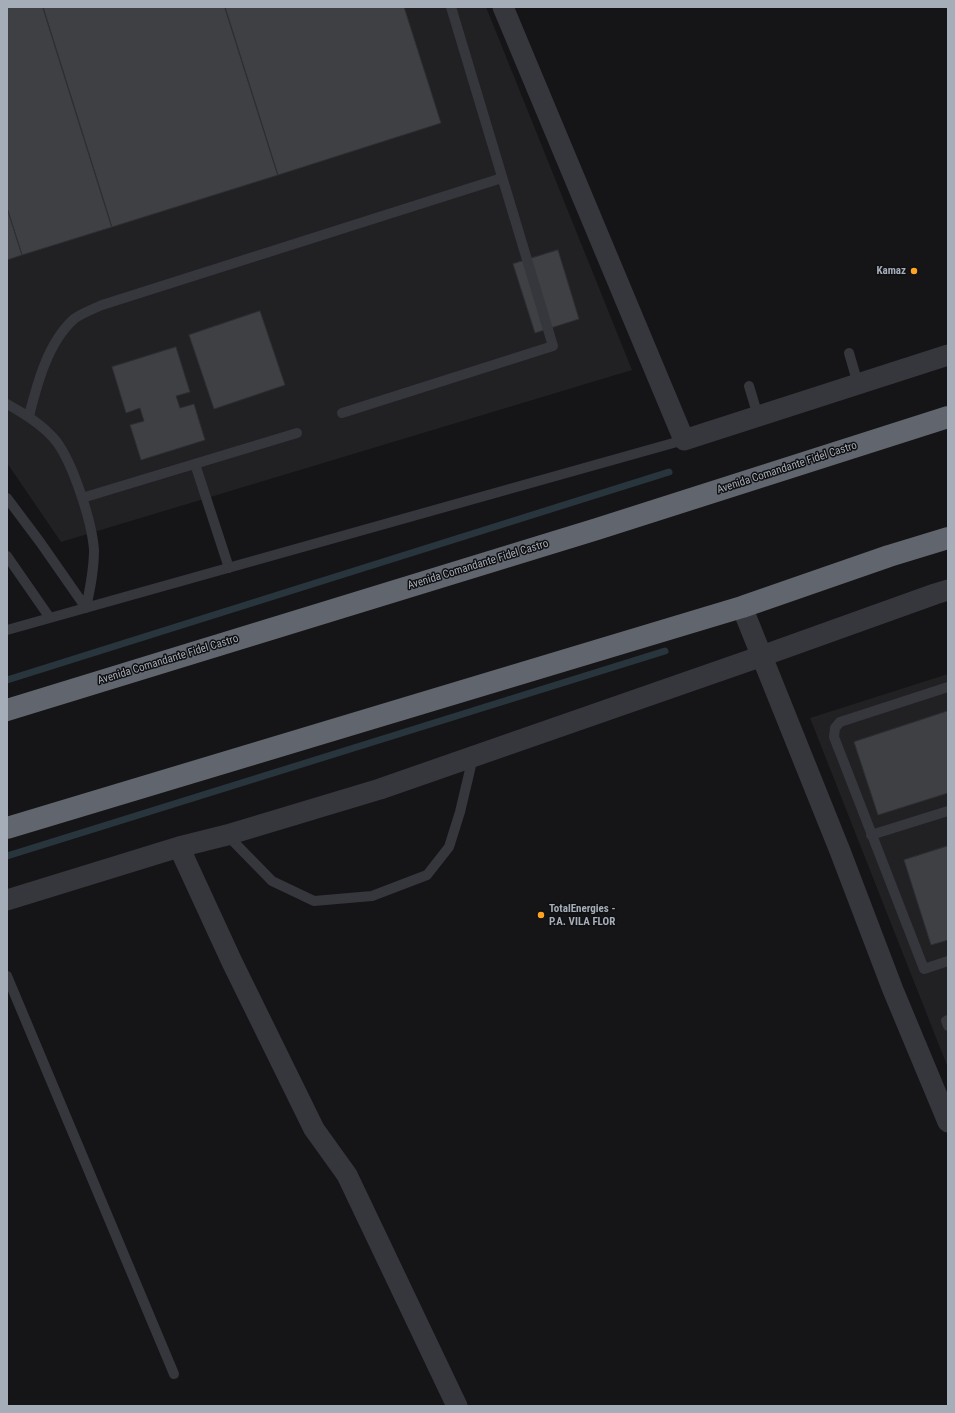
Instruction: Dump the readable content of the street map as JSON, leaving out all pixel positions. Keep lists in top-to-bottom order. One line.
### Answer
{"streets":{"highway":["Avenida Comandante Fidel Castro"]},"places":["Kamaz","TotalEnergies - P.A. VILA FLOR"]}
